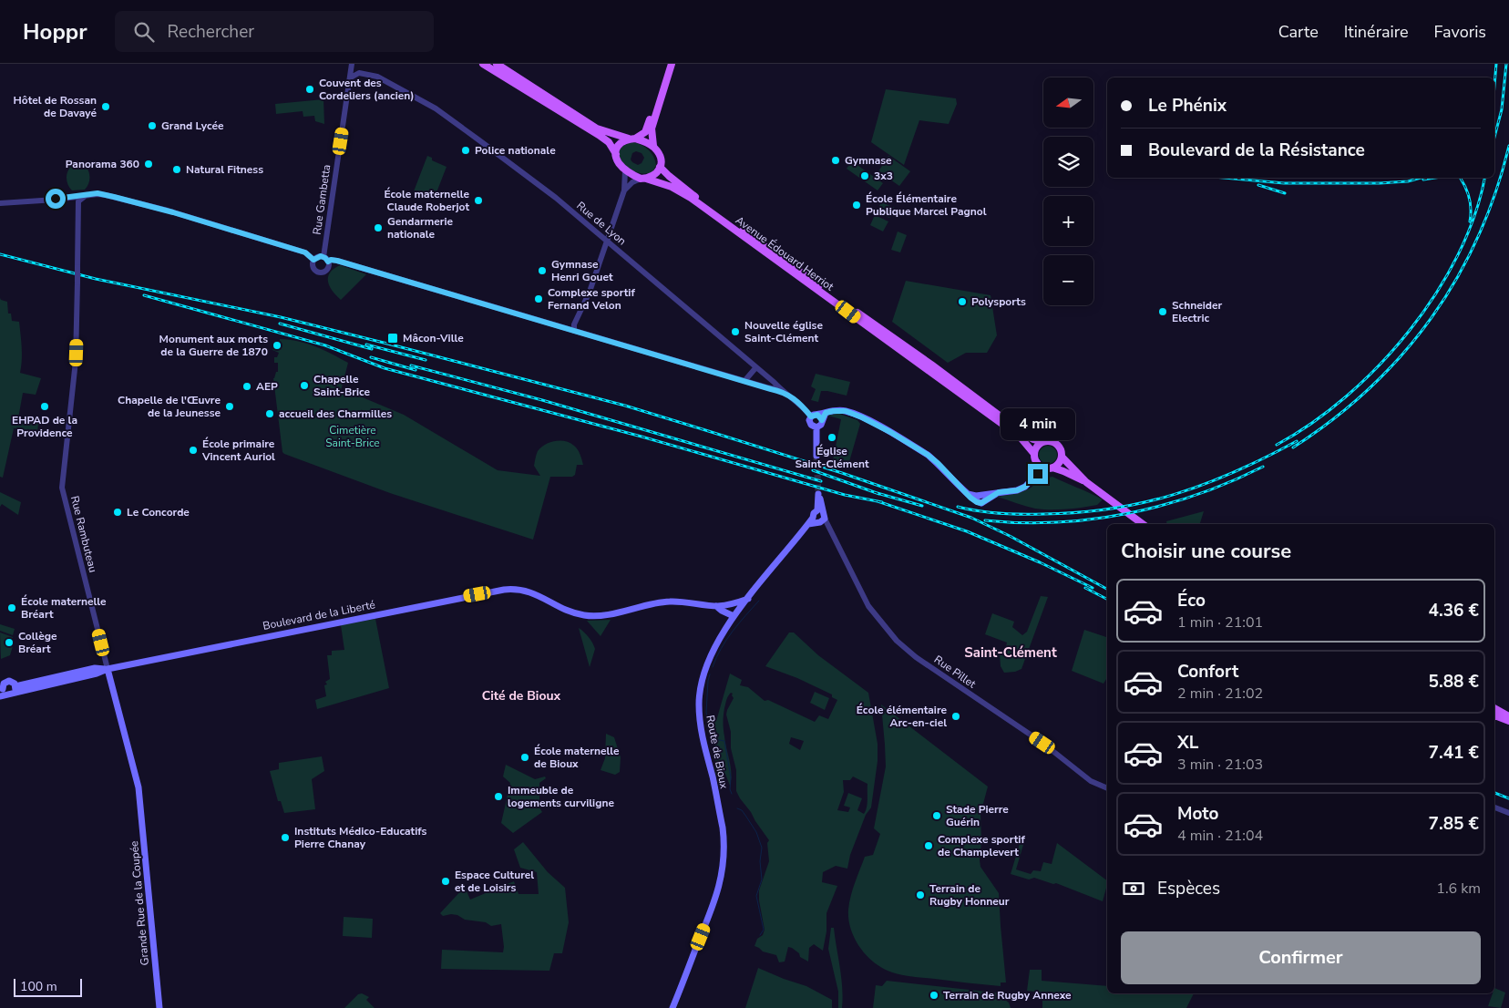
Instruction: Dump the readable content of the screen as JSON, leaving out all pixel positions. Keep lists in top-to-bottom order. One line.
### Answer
{"streets":{"main road":["Avenue Édouard Herriot","Rue Rambuteau","Boulevard de la Liberté","Route de Bioux","Grande Rue de la Coupée"],"street":["Rue Gambetta","Rue de Lyon","Rue Pillet"]},"crossings":[["Rue Rambuteau","Boulevard de la Liberté"],["Rue Rambuteau","Grande Rue de la Coupée"],["Boulevard de la Liberté","Route de Bioux"],["Rue Pillet","Route de Bioux"]],"districts":["Saint-Clément","Cité de Bioux"],"parks":["Cimetière Saint-Brice"],"places":{"other":["Couvent des Cordeliers (ancien)","Hôtel de Rossan de Davayé","Grand Lycée","Police nationale","Gymnase","Panorama 360","Natural Fitness","3x3","École maternelle Claude Roberjot","École Élémentaire Publique Marcel Pagnol","Gendarmerie nationale","Gymnase Henri Gouet","Complexe sportif Fernand Velon","Polysports","Schneider Electric","Nouvelle église Saint-Clément","Monument aux morts de la Guerre de 1870","Chapelle Saint-Brice","AEP","EHPAD de la Providence","Chapelle de l'Œuvre de la Jeunesse","accueil des Charmilles","Église Saint-Clément","École primaire Vincent Auriol","Le Concorde","École maternelle Bréart","Collège Bréart","École élémentaire Arc-en-ciel","École maternelle de Bioux","Immeuble de logements curviligne","Stade Pierre Guérin","Instituts Médico-Educatifs Pierre Chanay","Complexe sportif de Champlevert","Espace Culturel et de Loisirs","Terrain de Rugby Honneur","Terrain de Rugby Annexe"],"transit":["Mâcon-Ville"]},"scale_bar":"100 m","north":"left","page":{"header":"Hoppr","search":"Rechercher","nav":["Carte","Itinéraire","Favoris"],"map_buttons":["+","−"],"banner":["Le Phénix","Boulevard de la Résistance"],"bubble":"4 min","heading":"Choisir une course","list":[{"name":"Éco","note":"1 min · 21:01","value":"4.36 €"},{"name":"Confort","note":"2 min · 21:02","value":"5.88 €"},{"name":"XL","note":"3 min · 21:03","value":"7.41 €"},{"name":"Moto","note":"4 min · 21:04","value":"7.85 €"}],"pay":["Espèces","1.6 km"],"buttons":"Confirmer","scale":"100 m"}}
